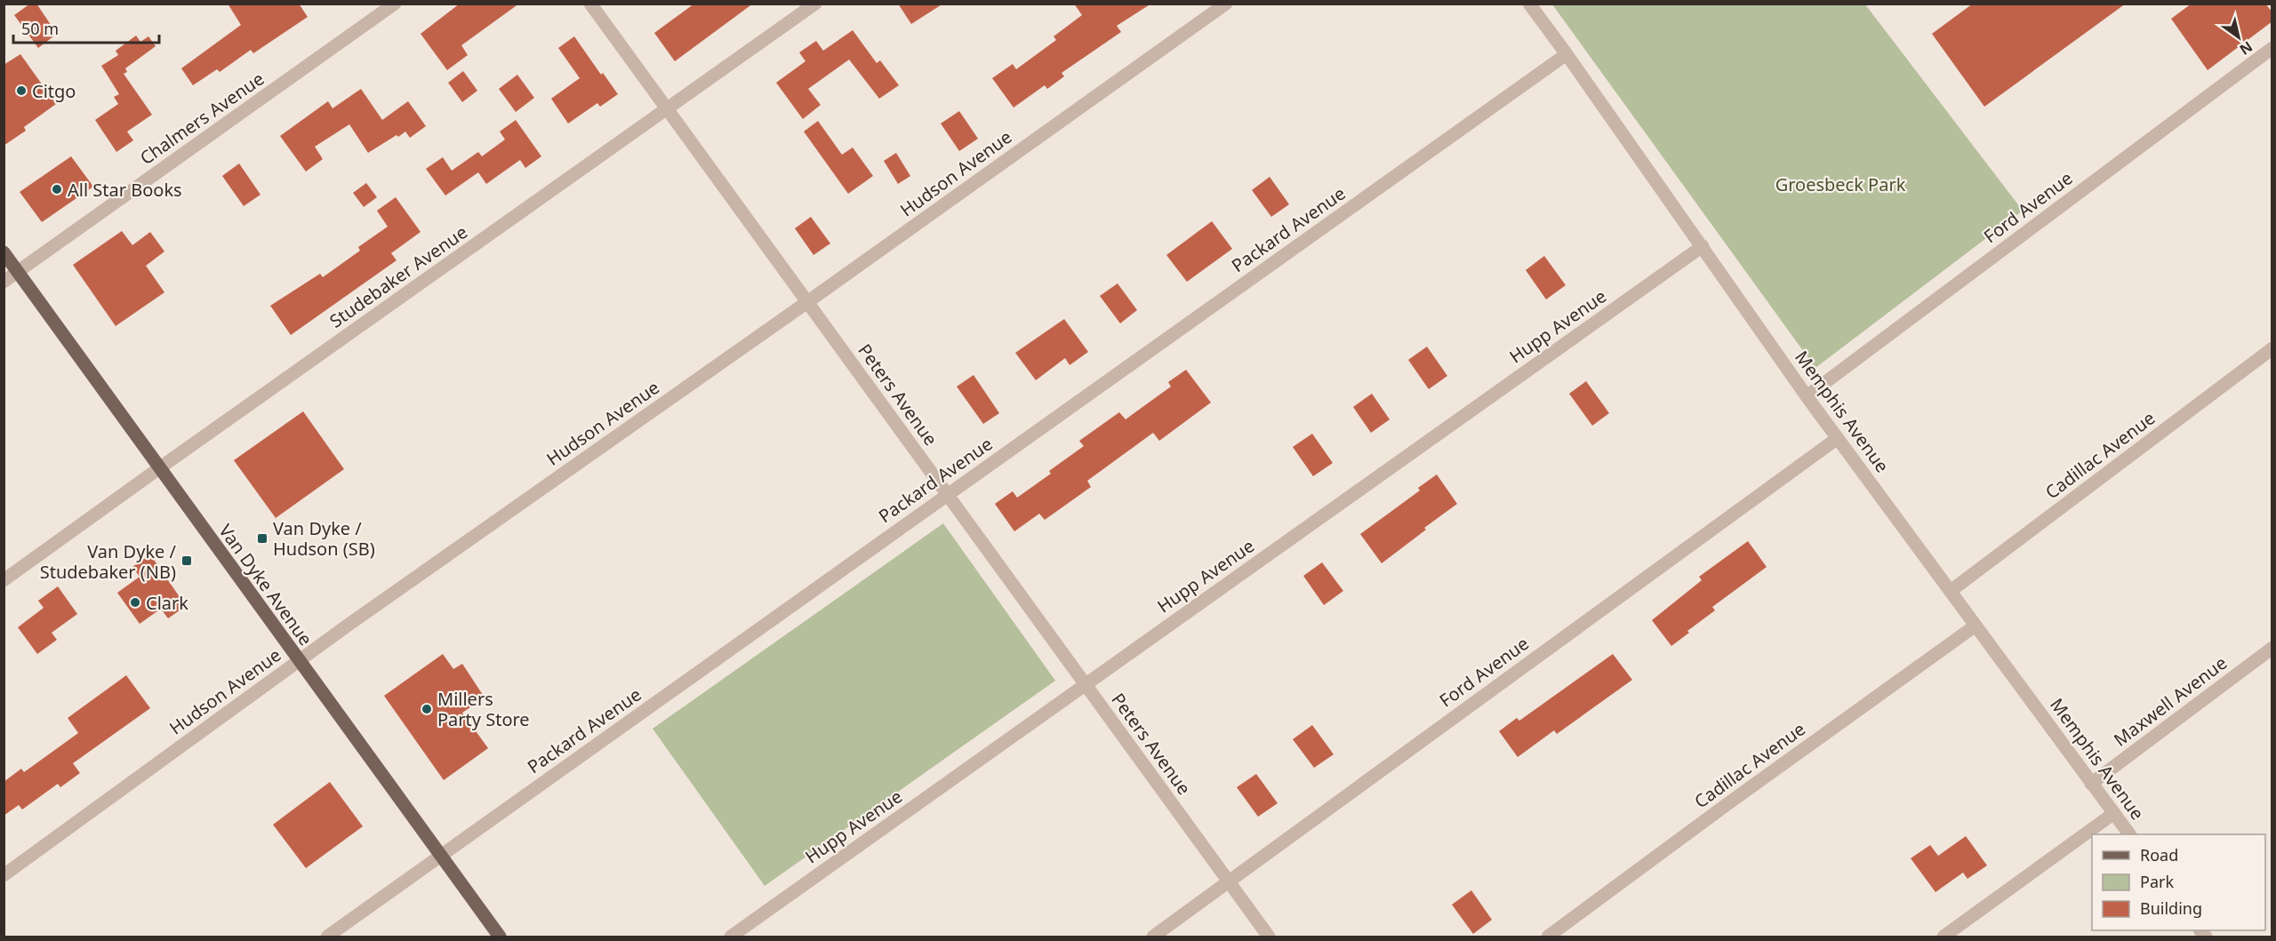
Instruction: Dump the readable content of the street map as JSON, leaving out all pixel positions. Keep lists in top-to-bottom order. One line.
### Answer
{"streets":{"main road":["Van Dyke Avenue"],"street":["Chalmers Avenue","Hudson Avenue","Ford Avenue","Packard Avenue","Studebaker Avenue","Hupp Avenue","Peters Avenue","Memphis Avenue","Cadillac Avenue","Maxwell Avenue"]},"crossings":[["Chalmers Avenue","Van Dyke Avenue"],["Hudson Avenue","Peters Avenue"],["Hudson Avenue","Van Dyke Avenue"],["Ford Avenue","Peters Avenue"],["Ford Avenue","Memphis Avenue"],["Packard Avenue","Peters Avenue"],["Packard Avenue","Memphis Avenue"],["Packard Avenue","Van Dyke Avenue"],["Studebaker Avenue","Peters Avenue"],["Studebaker Avenue","Van Dyke Avenue"],["Hupp Avenue","Peters Avenue"],["Hupp Avenue","Memphis Avenue"],["Memphis Avenue","Cadillac Avenue"],["Memphis Avenue","Maxwell Avenue"]],"parks":["Groesbeck Park"],"places":{"other":["Citgo","All Star Books","Clark","Millers Party Store"],"transit":["Van Dyke / Hudson (SB)","Van Dyke / Studebaker (NB)"]},"legend":["Road","Park","Building"],"scale_bar":"50 m","north":"bottom right"}
